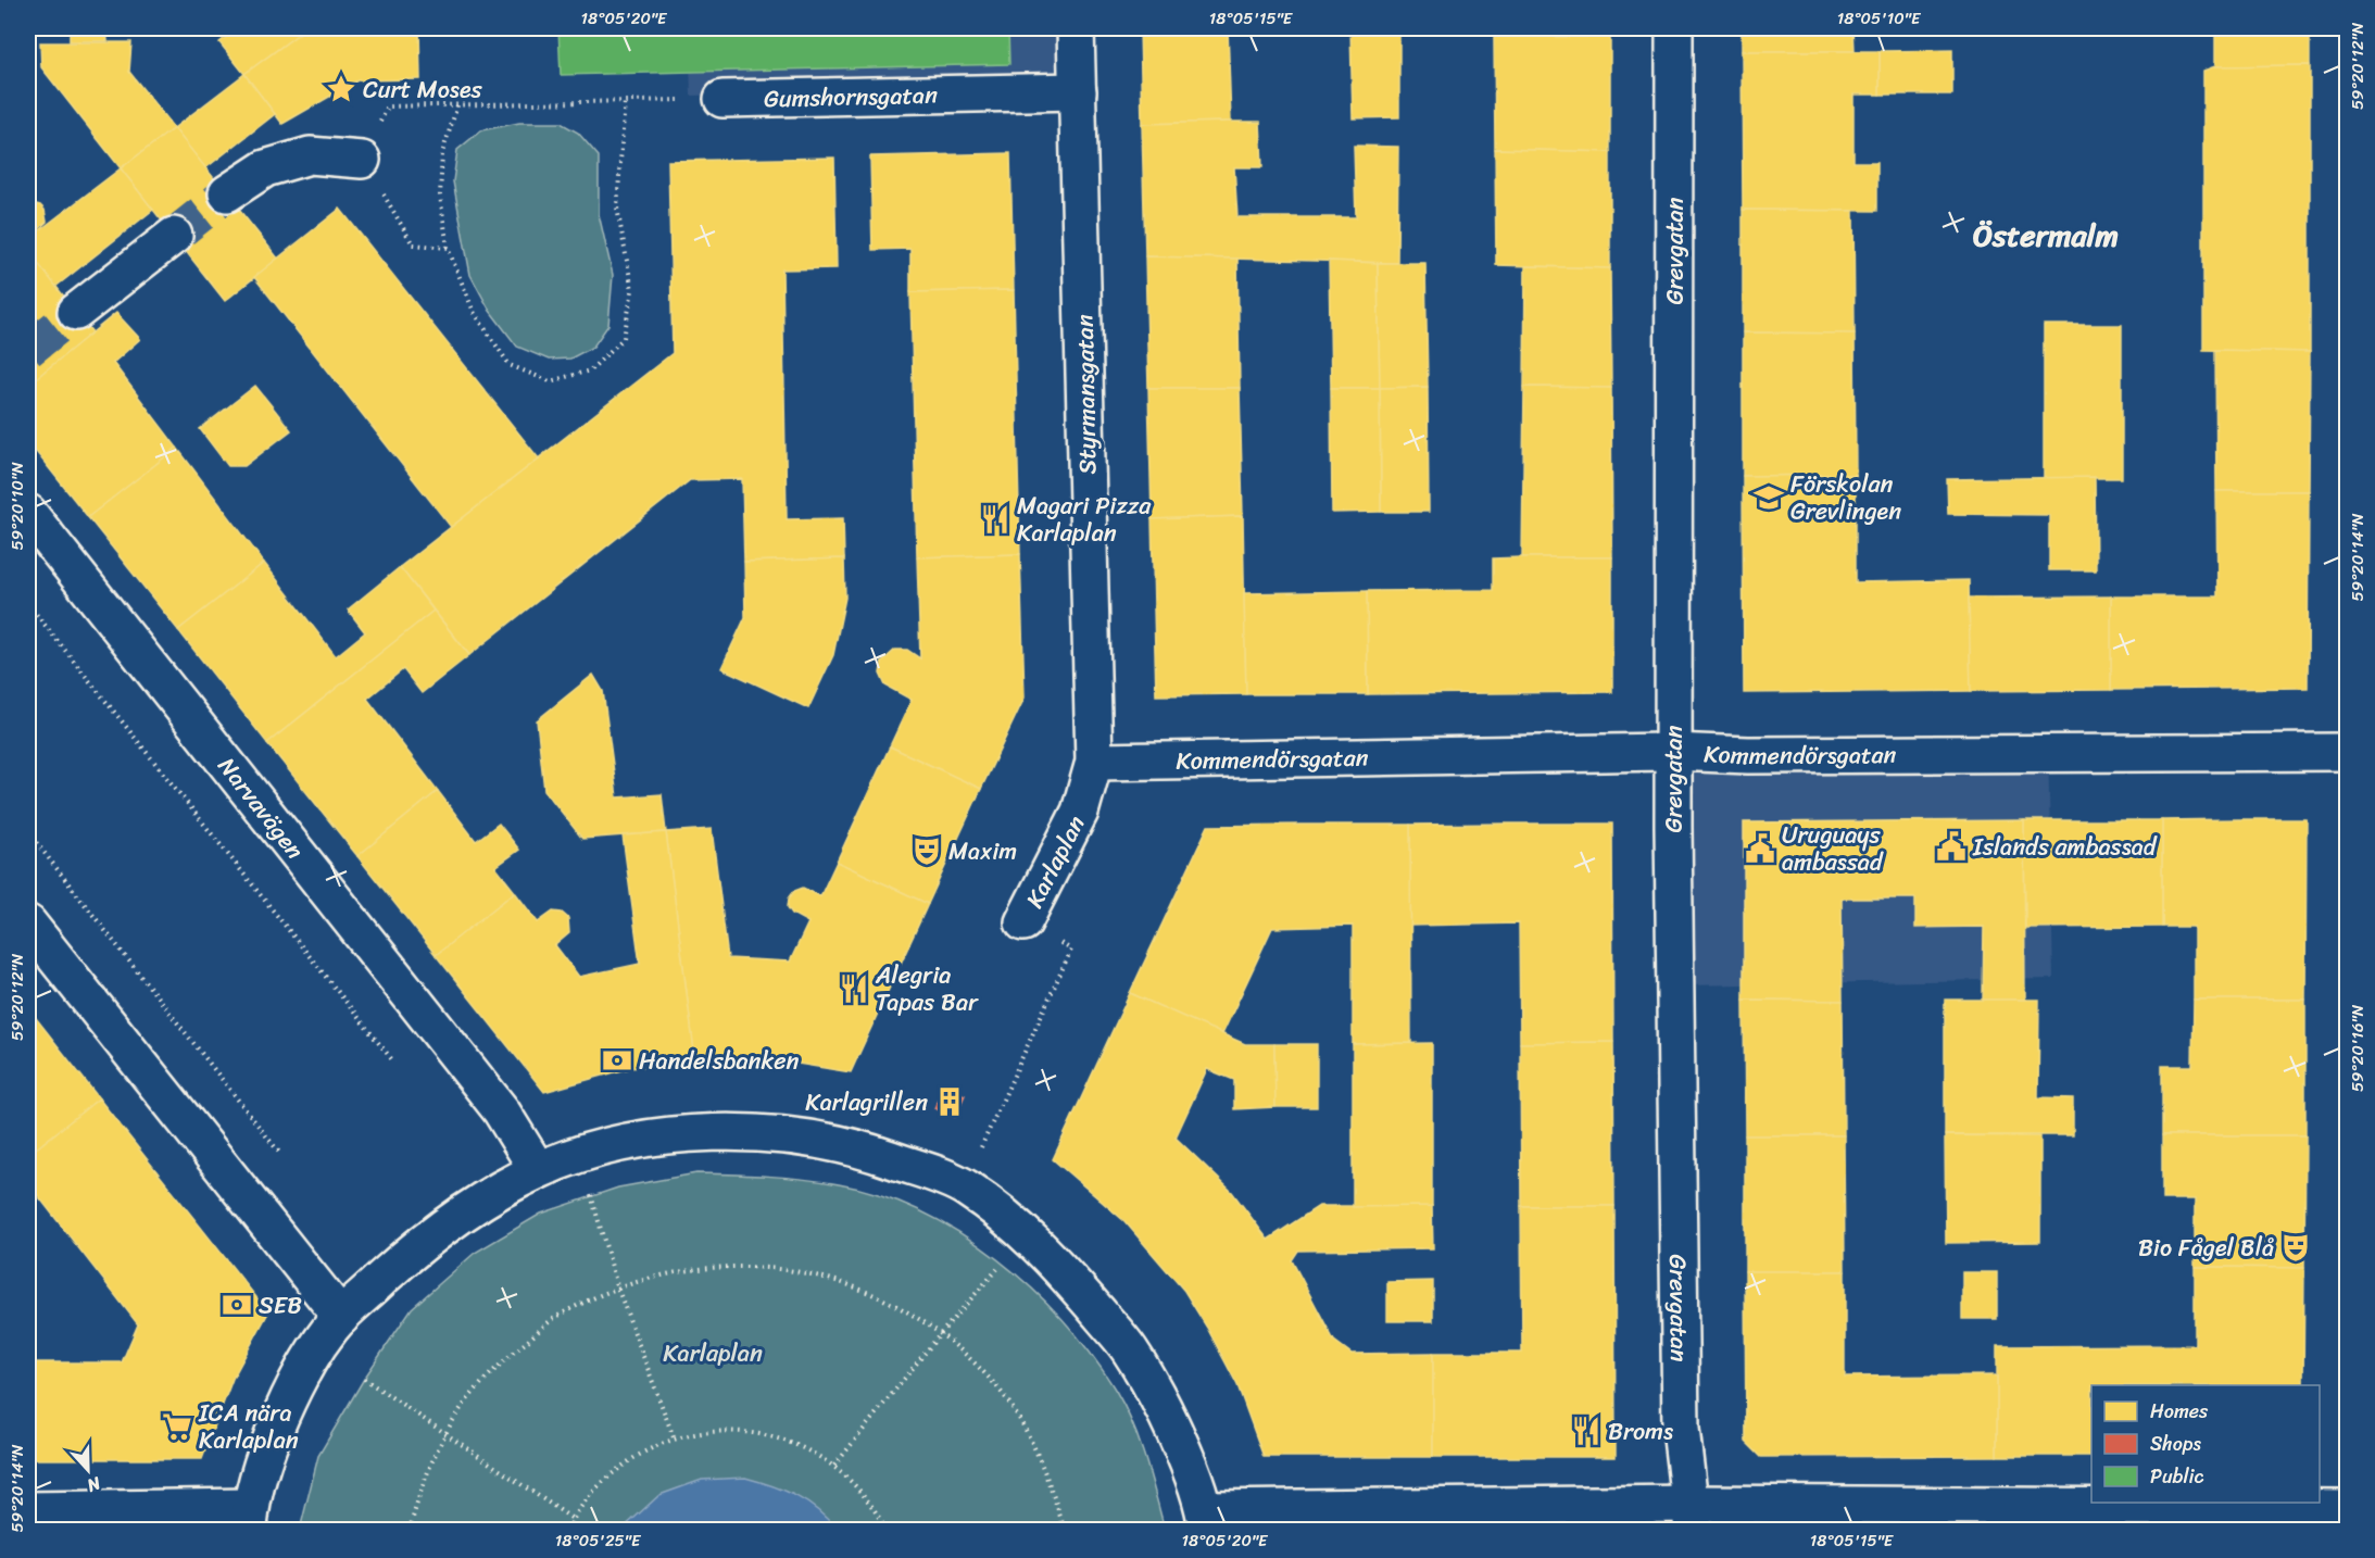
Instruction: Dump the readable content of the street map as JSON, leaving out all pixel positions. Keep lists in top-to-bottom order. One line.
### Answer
{"streets":{"street":["Gumshornsgatan","Grevgatan","Styrmansgatan","Kommendörsgatan","Narvavägen","Karlaplan"]},"crossings":[["Gumshornsgatan","Styrmansgatan"],["Grevgatan","Kommendörsgatan"],["Styrmansgatan","Kommendörsgatan"],["Styrmansgatan","Karlaplan"],["Kommendörsgatan","Karlaplan"]],"districts":["Östermalm"],"parks":["Karlaplan"],"places":{"place":["Curt Moses"],"school or university":["Förskolan Grevlingen"],"restaurant":["Magari Pizza Karlaplan","Alegria Tapas Bar","Broms"],"public building":["Islands ambassad","Uruguays ambassad"],"theatre":["Maxim","Bio Fågel Blå"],"bank":["Handelsbanken","SEB"],"building":["Karlagrillen"],"supermarket":["ICA nära Karlaplan"]},"legend":["Homes","Shops","Public"],"north":"bottom","coordinates":["18°05'20\"E","18°05'15\"E","18°05'10\"E","59°20'12\"N","59°20'10\"N","59°20'14\"N","59°20'16\"N","18°05'25\"E"]}
